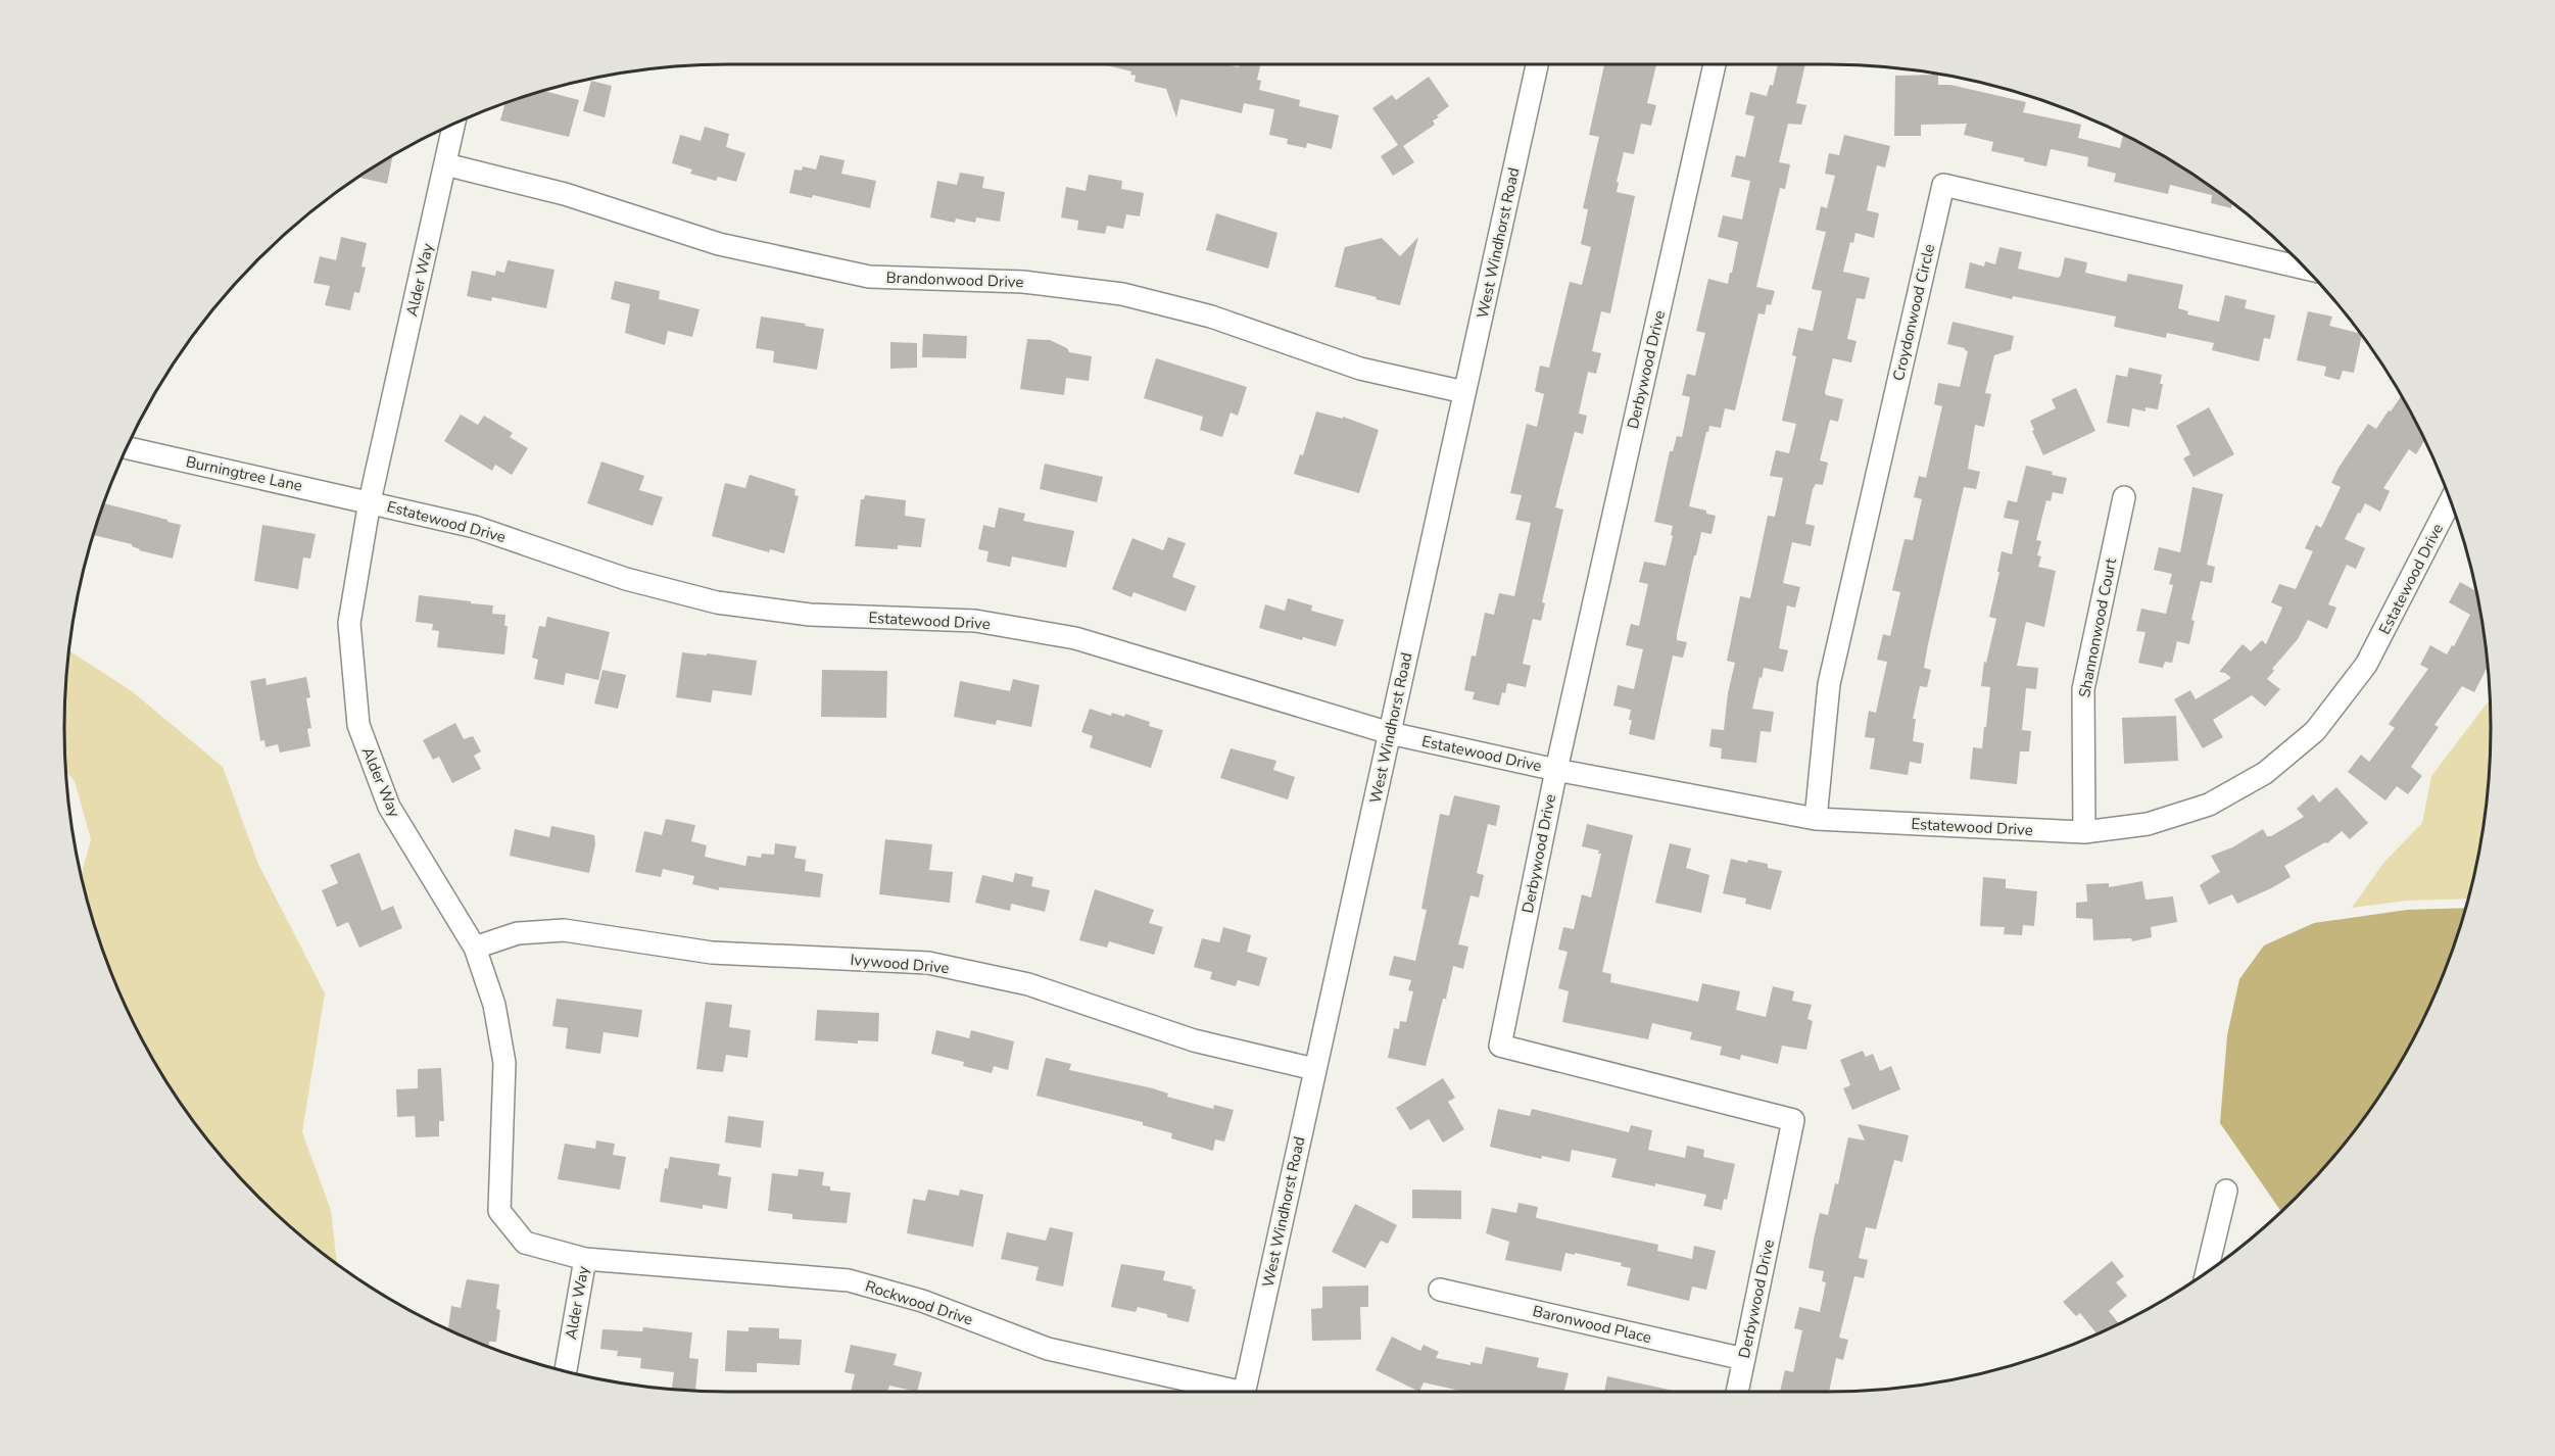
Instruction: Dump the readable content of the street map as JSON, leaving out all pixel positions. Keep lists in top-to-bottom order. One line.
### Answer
{"streets":{"street":["West Windhorst Road","Alder Way","Brandonwood Drive","Croydonwood Circle","Derbywood Drive","Burningtree Lane","Estatewood Drive","Shannonwood Court","Ivywood Drive","Rockwood Drive","Baronwood Place"]},"crossings":[["West Windhorst Road","Brandonwood Drive"],["West Windhorst Road","Estatewood Drive"],["West Windhorst Road","Ivywood Drive"],["Alder Way","Brandonwood Drive"],["Alder Way","Burningtree Lane"],["Alder Way","Estatewood Drive"],["Alder Way","Ivywood Drive"],["Alder Way","Rockwood Drive"],["Croydonwood Circle","Estatewood Drive"],["Derbywood Drive","Estatewood Drive"],["Derbywood Drive","Baronwood Place"],["Burningtree Lane","Estatewood Drive"],["Estatewood Drive","Shannonwood Court"]]}
